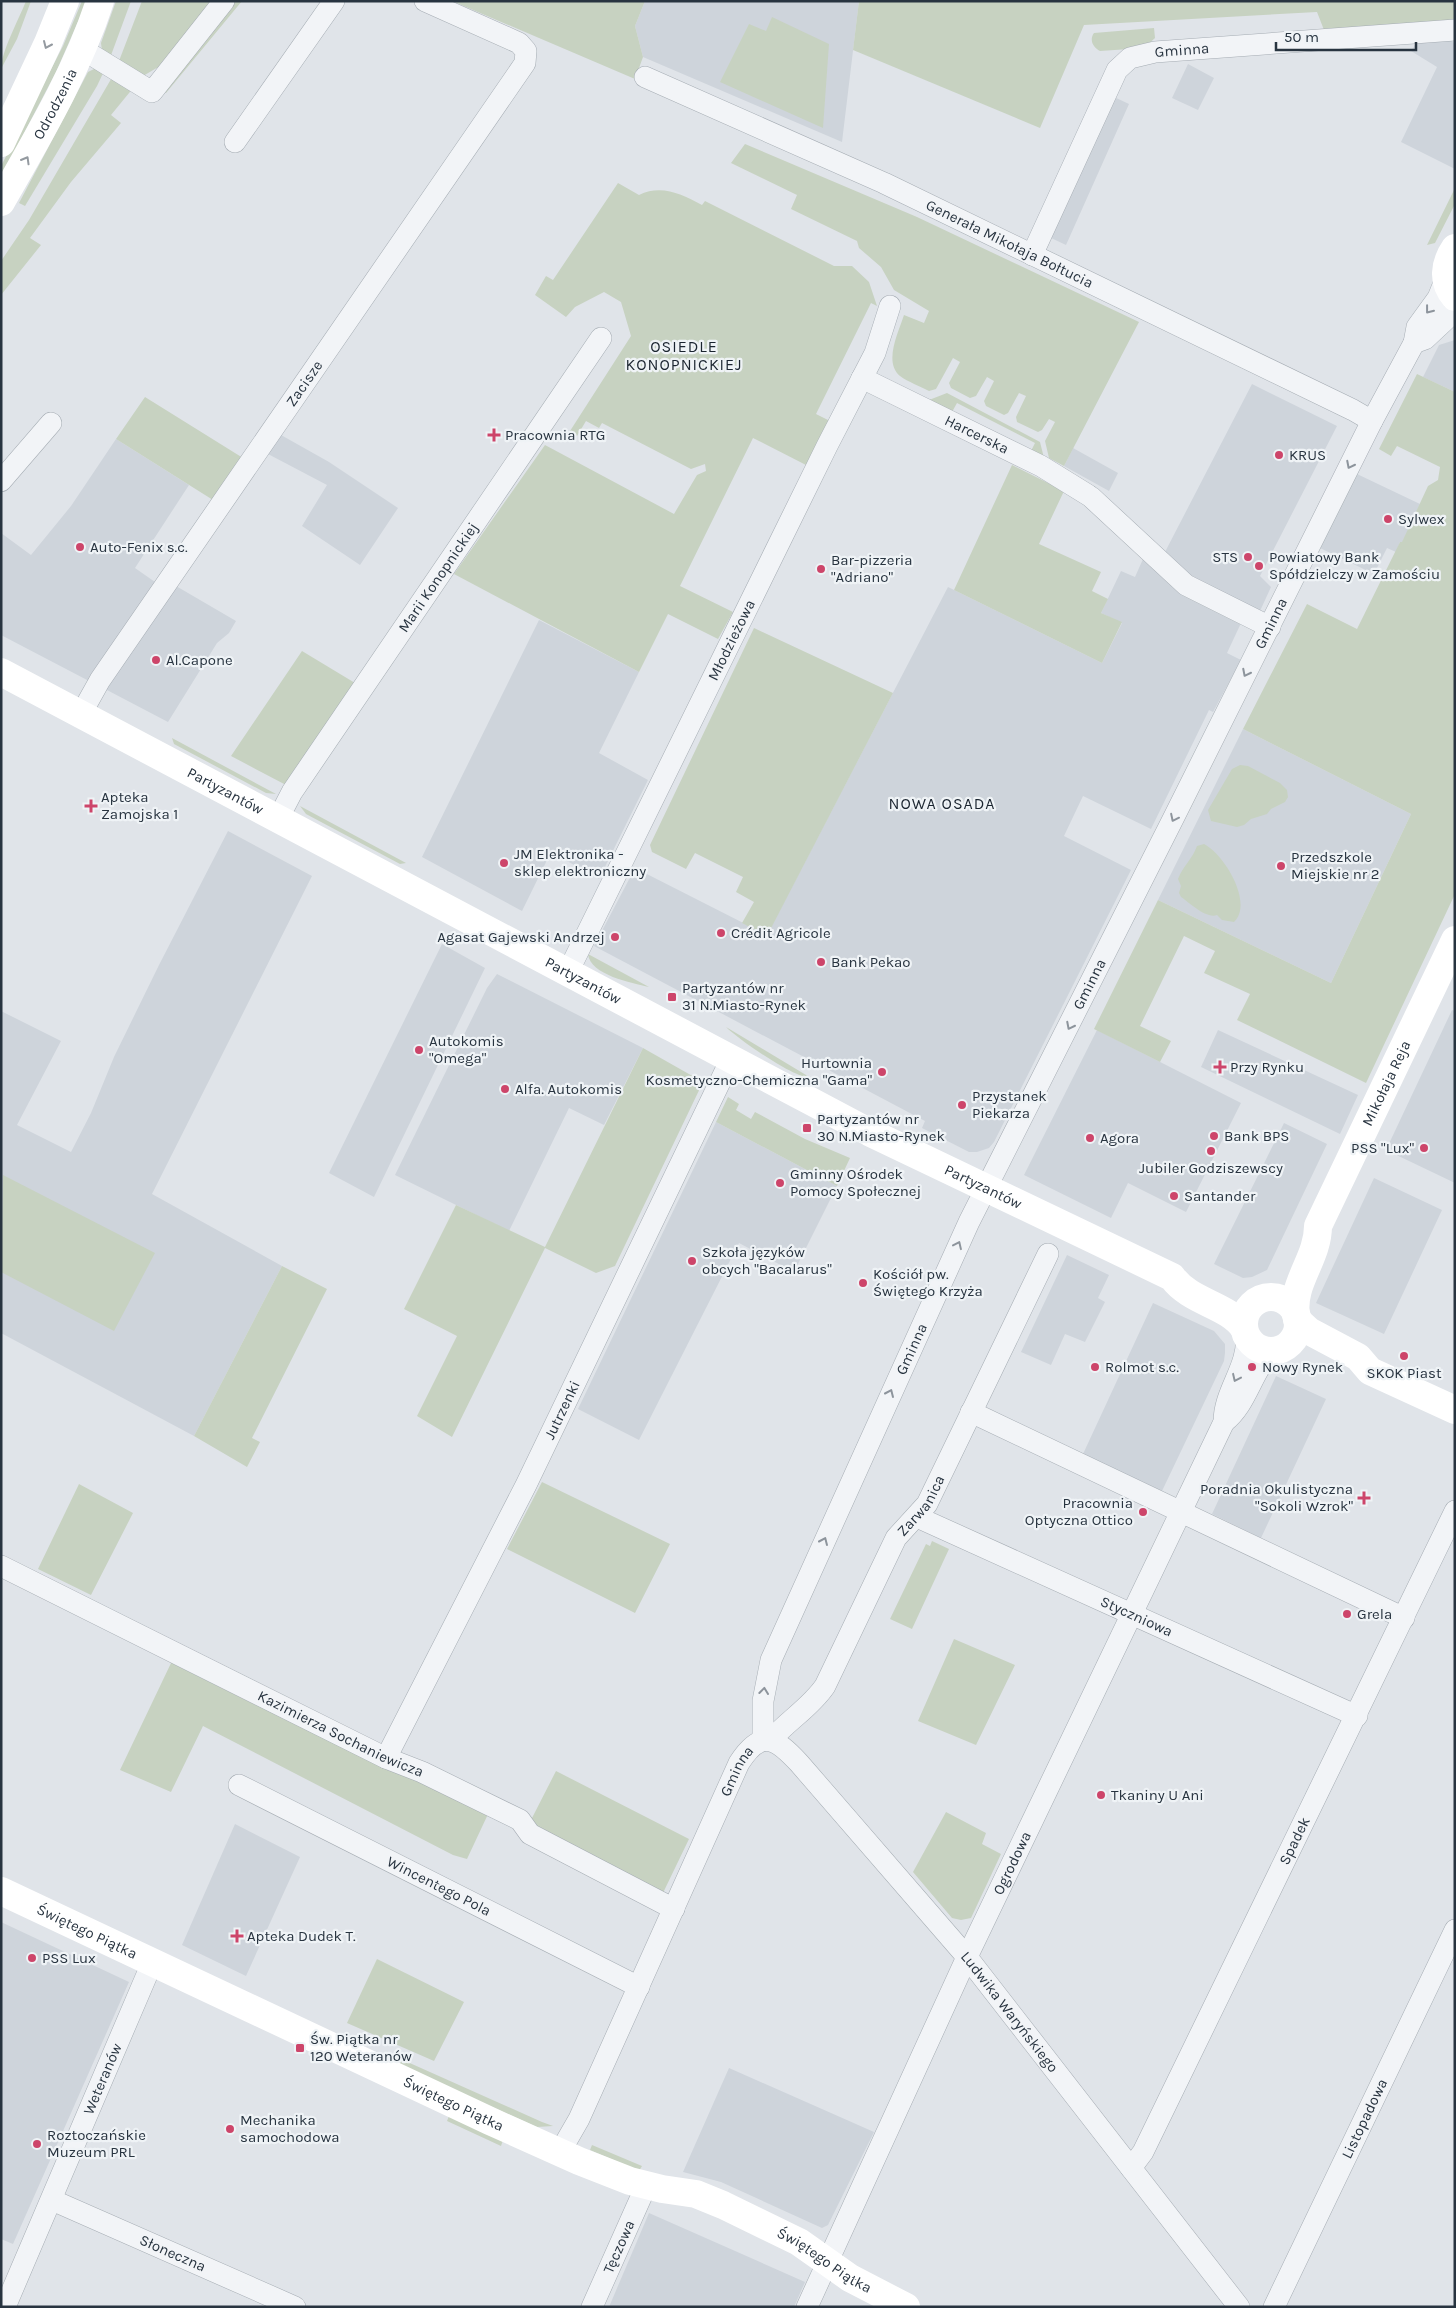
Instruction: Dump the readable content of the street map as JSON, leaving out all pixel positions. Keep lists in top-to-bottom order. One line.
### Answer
{"streets":{"main road":["Odrodzenia","Partyzantów","Mikołaja Reja","Świętego Piątka"],"street":["Gminna","Generała Mikołaja Bołtucia","Zacisze","Harcerska","Marii Konopnickiej","Młodzieżowa","Jutrzenki","Zarwanica","Styczniowa","Kazimierza Sochaniewicza","Spadek","Ogrodowa","Wincentego Pola","Ludwika Waryńskiego","Weteranów","Listopadowa","Tęczowa","Słoneczna"]},"crossings":[["Gminna","Generała Mikołaja Bołtucia"],["Gminna","Harcerska"],["Gminna","Partyzantów"],["Gminna","Zarwanica"],["Gminna","Kazimierza Sochaniewicza"],["Gminna","Wincentego Pola"],["Gminna","Świętego Piątka"],["Gminna","Ludwika Waryńskiego"],["Zacisze","Partyzantów"],["Harcerska","Młodzieżowa"],["Marii Konopnickiej","Partyzantów"],["Młodzieżowa","Partyzantów"],["Partyzantów","Mikołaja Reja"],["Partyzantów","Jutrzenki"],["Partyzantów","Ogrodowa"],["Mikołaja Reja","Ogrodowa"],["Jutrzenki","Kazimierza Sochaniewicza"],["Zarwanica","Styczniowa"],["Zarwanica","Ludwika Waryńskiego"],["Styczniowa","Spadek"],["Styczniowa","Ogrodowa"],["Spadek","Ludwika Waryńskiego"],["Ogrodowa","Świętego Piątka"],["Ogrodowa","Ludwika Waryńskiego"],["Świętego Piątka","Weteranów"],["Świętego Piątka","Tęczowa"],["Weteranów","Słoneczna"]],"districts":["OSIEDLE KONOPNICKIEJ","NOWA OSADA"],"places":{"health":["Pracownia RTG","Apteka Zamojska 1","Przy Rynku","Poradnia Okulistyczna \"Sokoli Wzrok\"","Apteka Dudek T."],"other":["KRUS","Sylwex","Auto-Fenix s.c.","STS","Powiatowy Bank Spółdzielczy w Zamościu","Bar-pizzeria \"Adriano\"","Al.Capone","JM Elektronika - sklep elektroniczny","Przedszkole Miejskie nr 2","Crédit Agricole","Agasat Gajewski Andrzej","Bank Pekao","Autokomis \"Omega\"","Hurtownia Kosmetyczno-Chemiczna \"Gama\"","Alfa. Autokomis","Przystanek Piekarza","Bank BPS","Agora","PSS \"Lux\"","Jubiler Godziszewscy","Gminny Ośrodek Pomocy Społecznej","Santander","Szkoła języków obcych \"Bacalarus\"","Kościół pw. Świętego Krzyża","SKOK Piast","Rolmot s.c.","Nowy Rynek","Pracownia Optyczna Ottico","Grela","Tkaniny U Ani","PSS Lux","Mechanika samochodowa","Roztoczańskie Muzeum PRL"],"transit":["Partyzantów nr 31 N.Miasto-Rynek","Partyzantów nr 30 N.Miasto-Rynek","Św. Piątka nr 120 Weteranów"]},"scale_bar":"50 m"}
